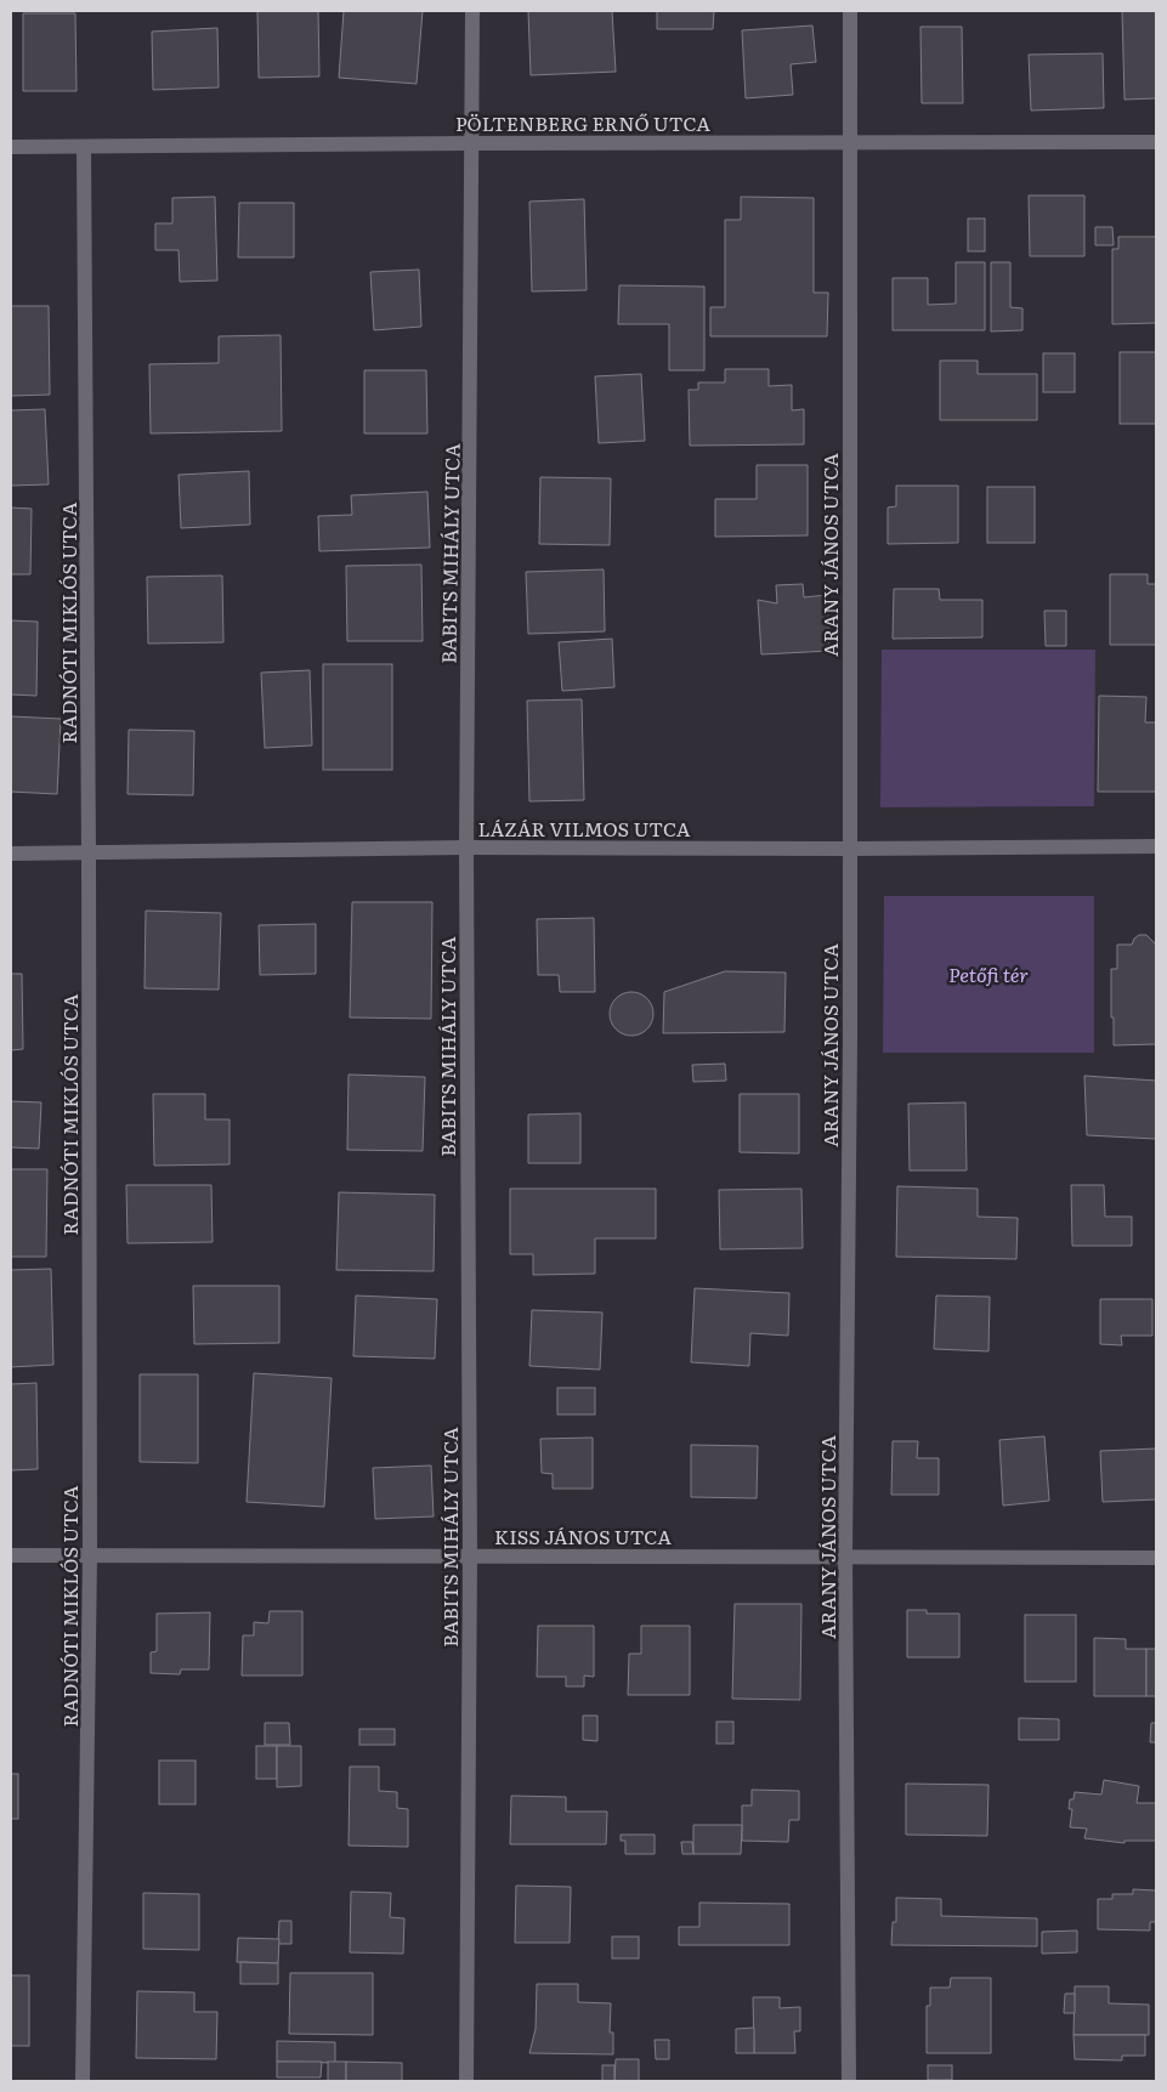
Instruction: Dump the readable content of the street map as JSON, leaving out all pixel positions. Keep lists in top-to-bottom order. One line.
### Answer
{"streets":{"street":["PÖLTENBERG ERNŐ UTCA","BABITS MIHÁLY UTCA","ARANY JÁNOS UTCA","RADNÓTI MIKLÓS UTCA","LÁZÁR VILMOS UTCA","KISS JÁNOS UTCA"]},"crossings":[["PÖLTENBERG ERNŐ UTCA","BABITS MIHÁLY UTCA"],["PÖLTENBERG ERNŐ UTCA","ARANY JÁNOS UTCA"],["PÖLTENBERG ERNŐ UTCA","RADNÓTI MIKLÓS UTCA"],["BABITS MIHÁLY UTCA","LÁZÁR VILMOS UTCA"],["BABITS MIHÁLY UTCA","KISS JÁNOS UTCA"],["ARANY JÁNOS UTCA","LÁZÁR VILMOS UTCA"],["ARANY JÁNOS UTCA","KISS JÁNOS UTCA"],["RADNÓTI MIKLÓS UTCA","LÁZÁR VILMOS UTCA"],["RADNÓTI MIKLÓS UTCA","KISS JÁNOS UTCA"]],"parks":["Petőfi tér"]}
